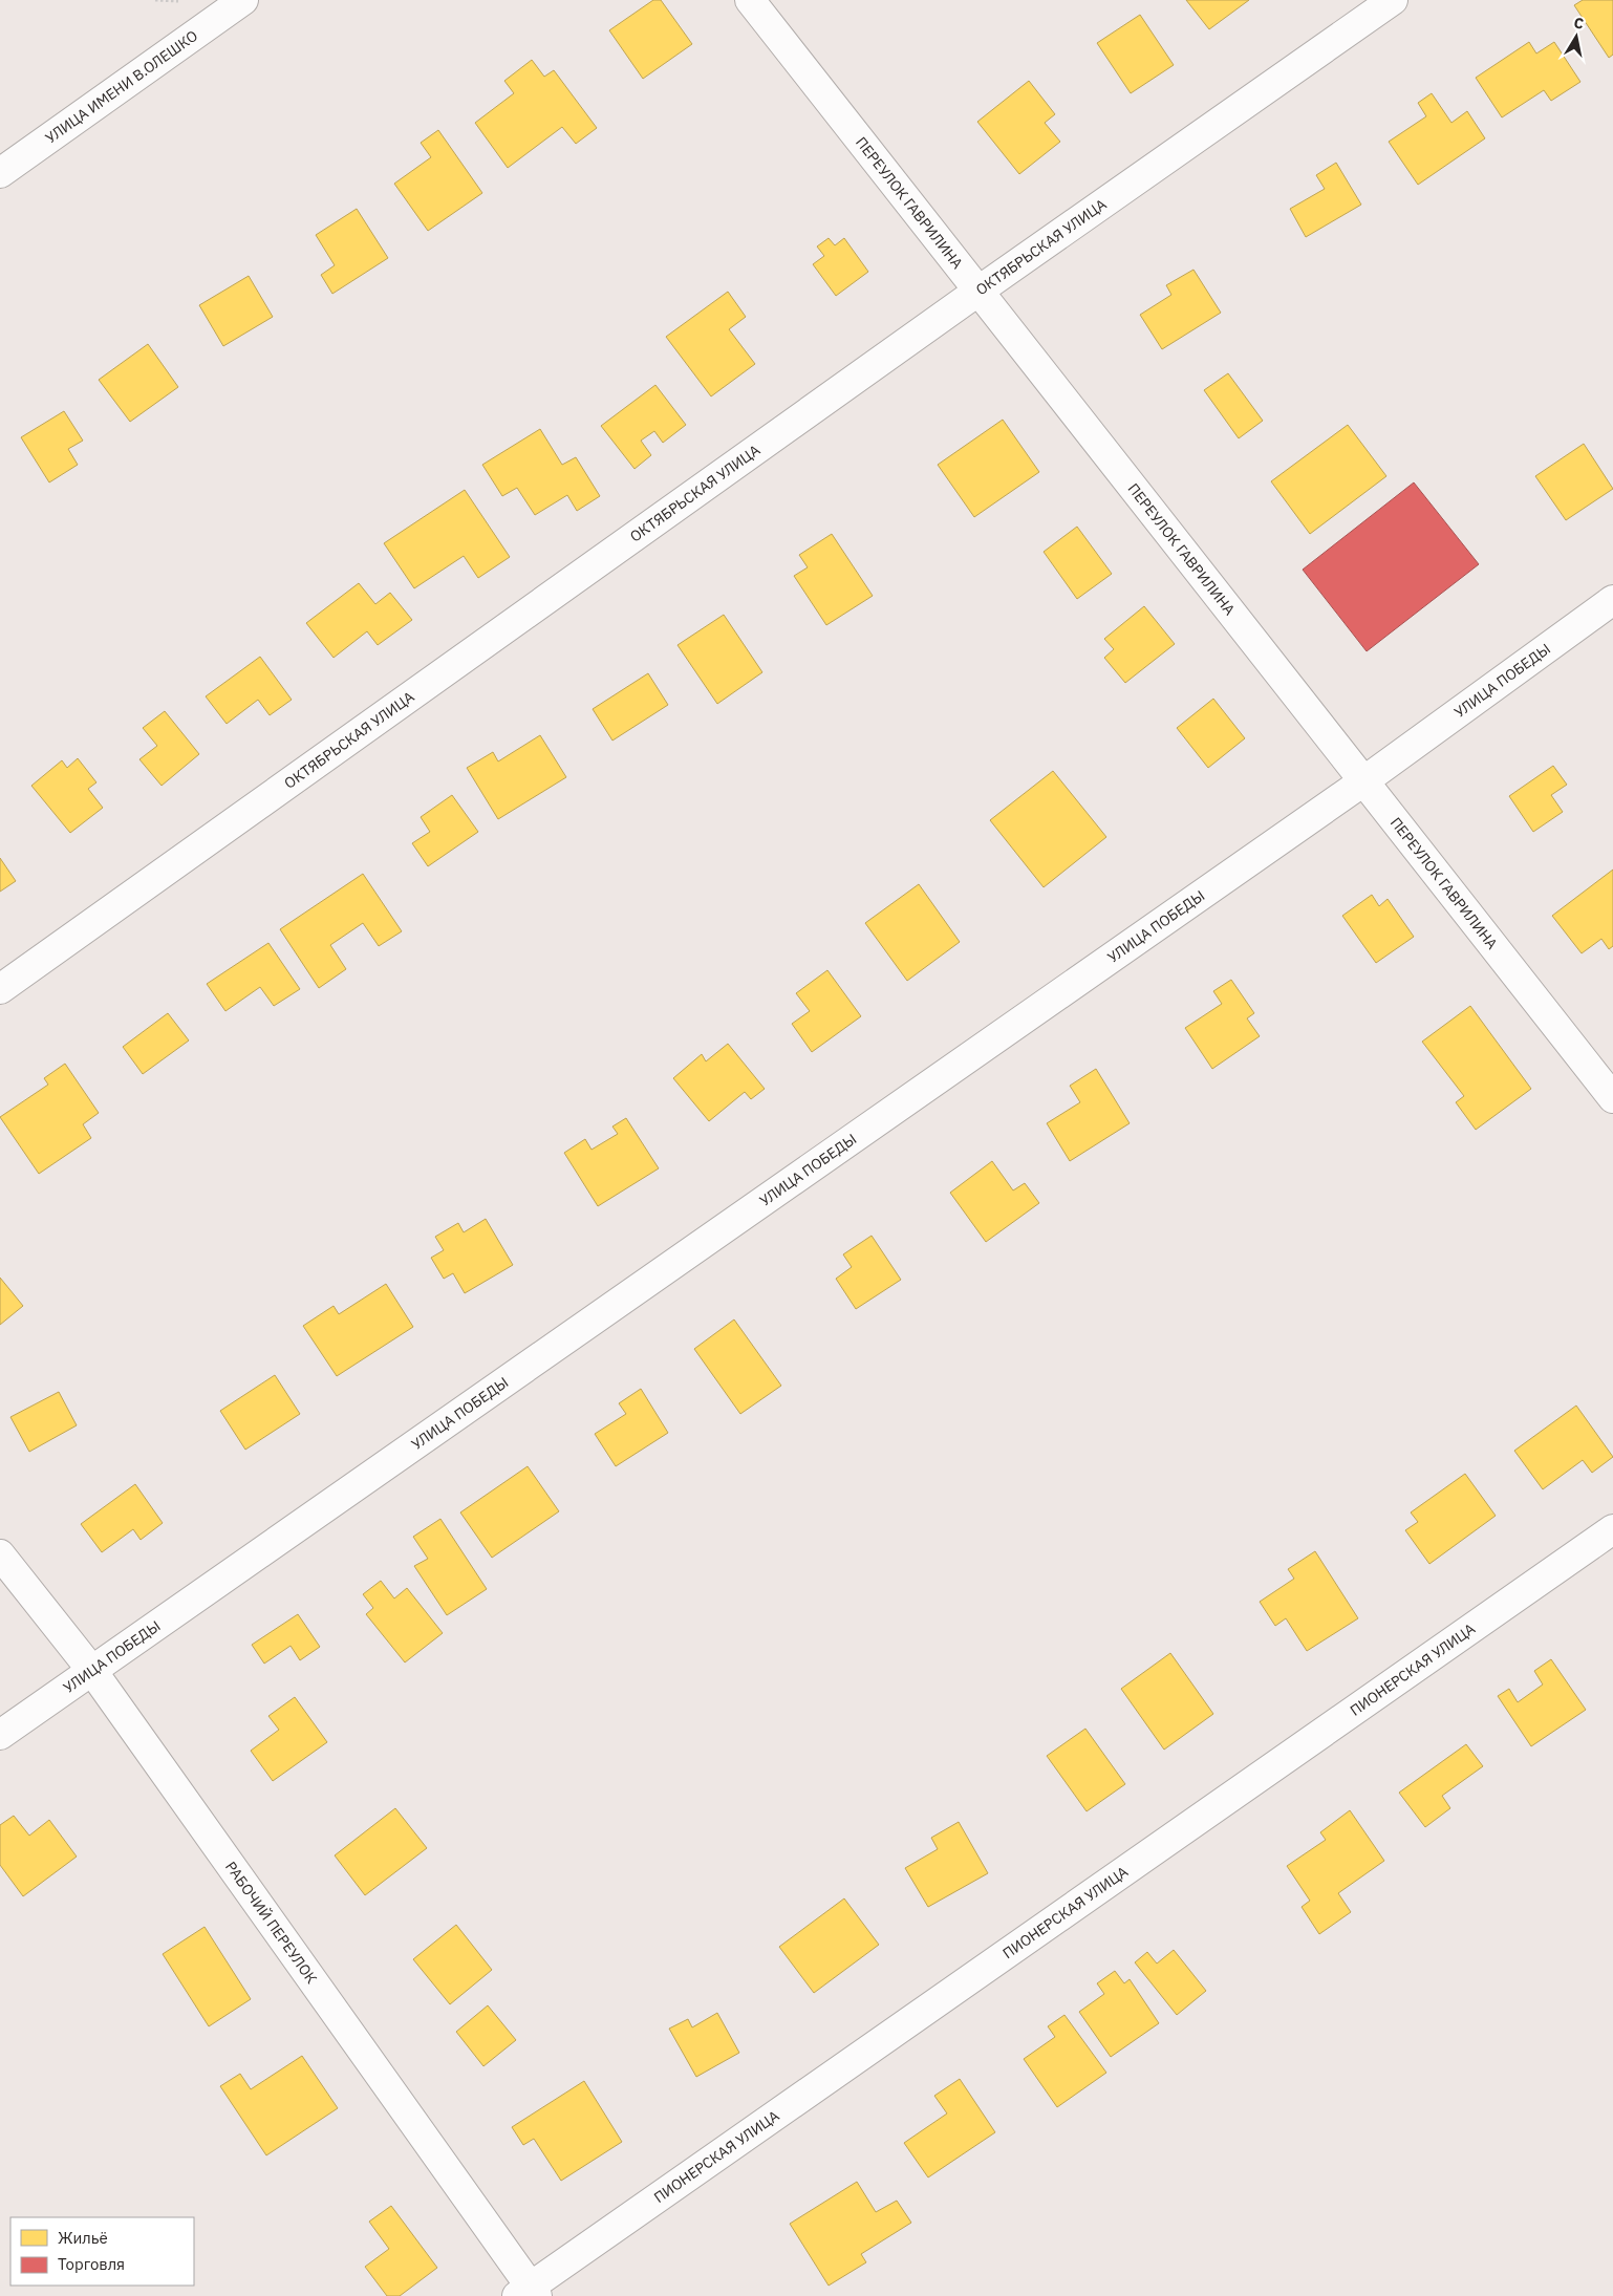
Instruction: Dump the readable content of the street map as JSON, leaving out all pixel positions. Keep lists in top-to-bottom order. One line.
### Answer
{"streets":{"street":["УЛИЦА ИМЕНИ В.ОЛЕШКО","ПЕРЕУЛОК ГАВРИЛИНА","ОКТЯБРЬСКАЯ УЛИЦА","УЛИЦА ПОБЕДЫ","ПИОНЕРСКАЯ УЛИЦА","РАБОЧИЙ ПЕРЕУЛОК"]},"crossings":[["ПЕРЕУЛОК ГАВРИЛИНА","ОКТЯБРЬСКАЯ УЛИЦА"],["ПЕРЕУЛОК ГАВРИЛИНА","УЛИЦА ПОБЕДЫ"],["УЛИЦА ПОБЕДЫ","РАБОЧИЙ ПЕРЕУЛОК"],["ПИОНЕРСКАЯ УЛИЦА","РАБОЧИЙ ПЕРЕУЛОК"]],"legend":["Жильё","Торговля"],"north":"top"}
